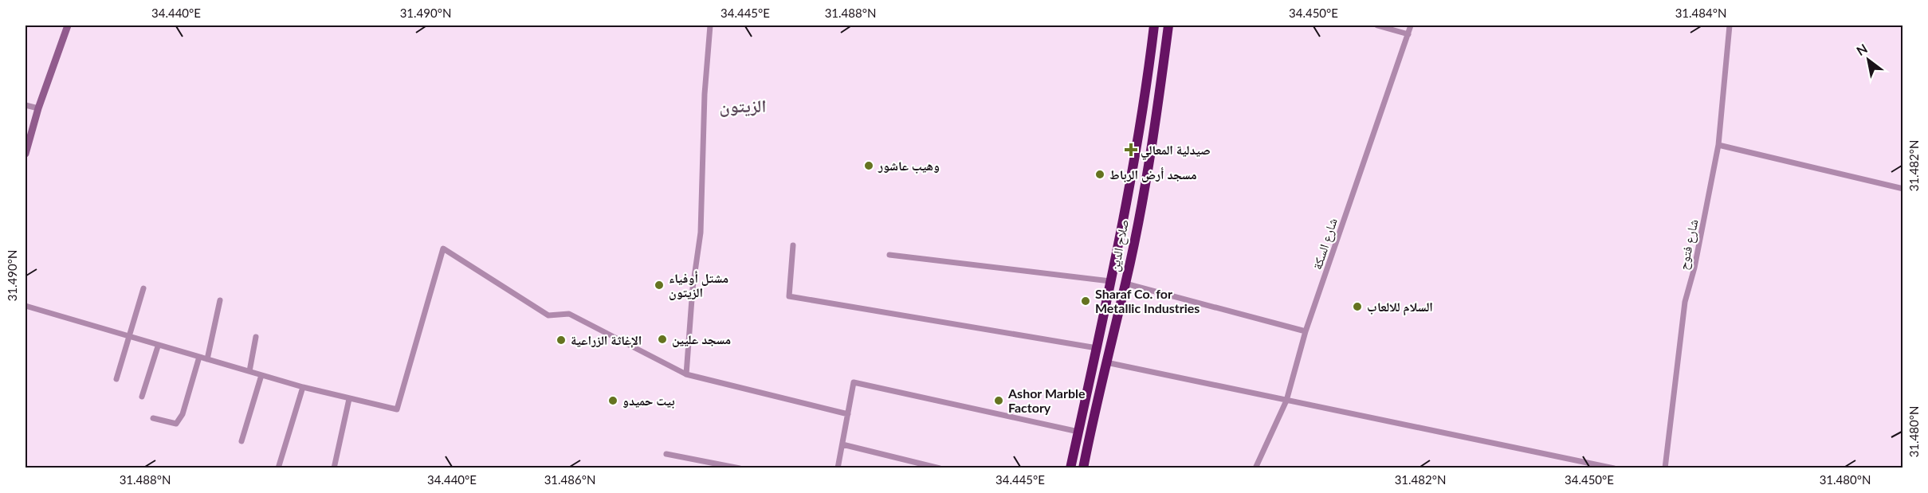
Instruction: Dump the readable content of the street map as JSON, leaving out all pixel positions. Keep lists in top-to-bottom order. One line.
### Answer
{"streets":{"highway":["صلاح الدين"],"street":["شارع السكة","شارع فتوح"]},"districts":["الزيتون"],"places":{"health":["صيدلية المعالي"],"other":["وهيب عاشور","مسجد أرض الرباط","مشتل أوفياء الزيتون","Sharaf Co. for Metallic Industries","السلام للالعاب","مسجد عليين","الإغاثة الزراعية","بيت حميدو","Ashor Marble Factory"]},"north":"top left","coordinates":["34.440°E","31.490°N","34.445°E","31.488°N","34.450°E","31.484°N","31.482°N","31.480°N","31.486°N"]}
